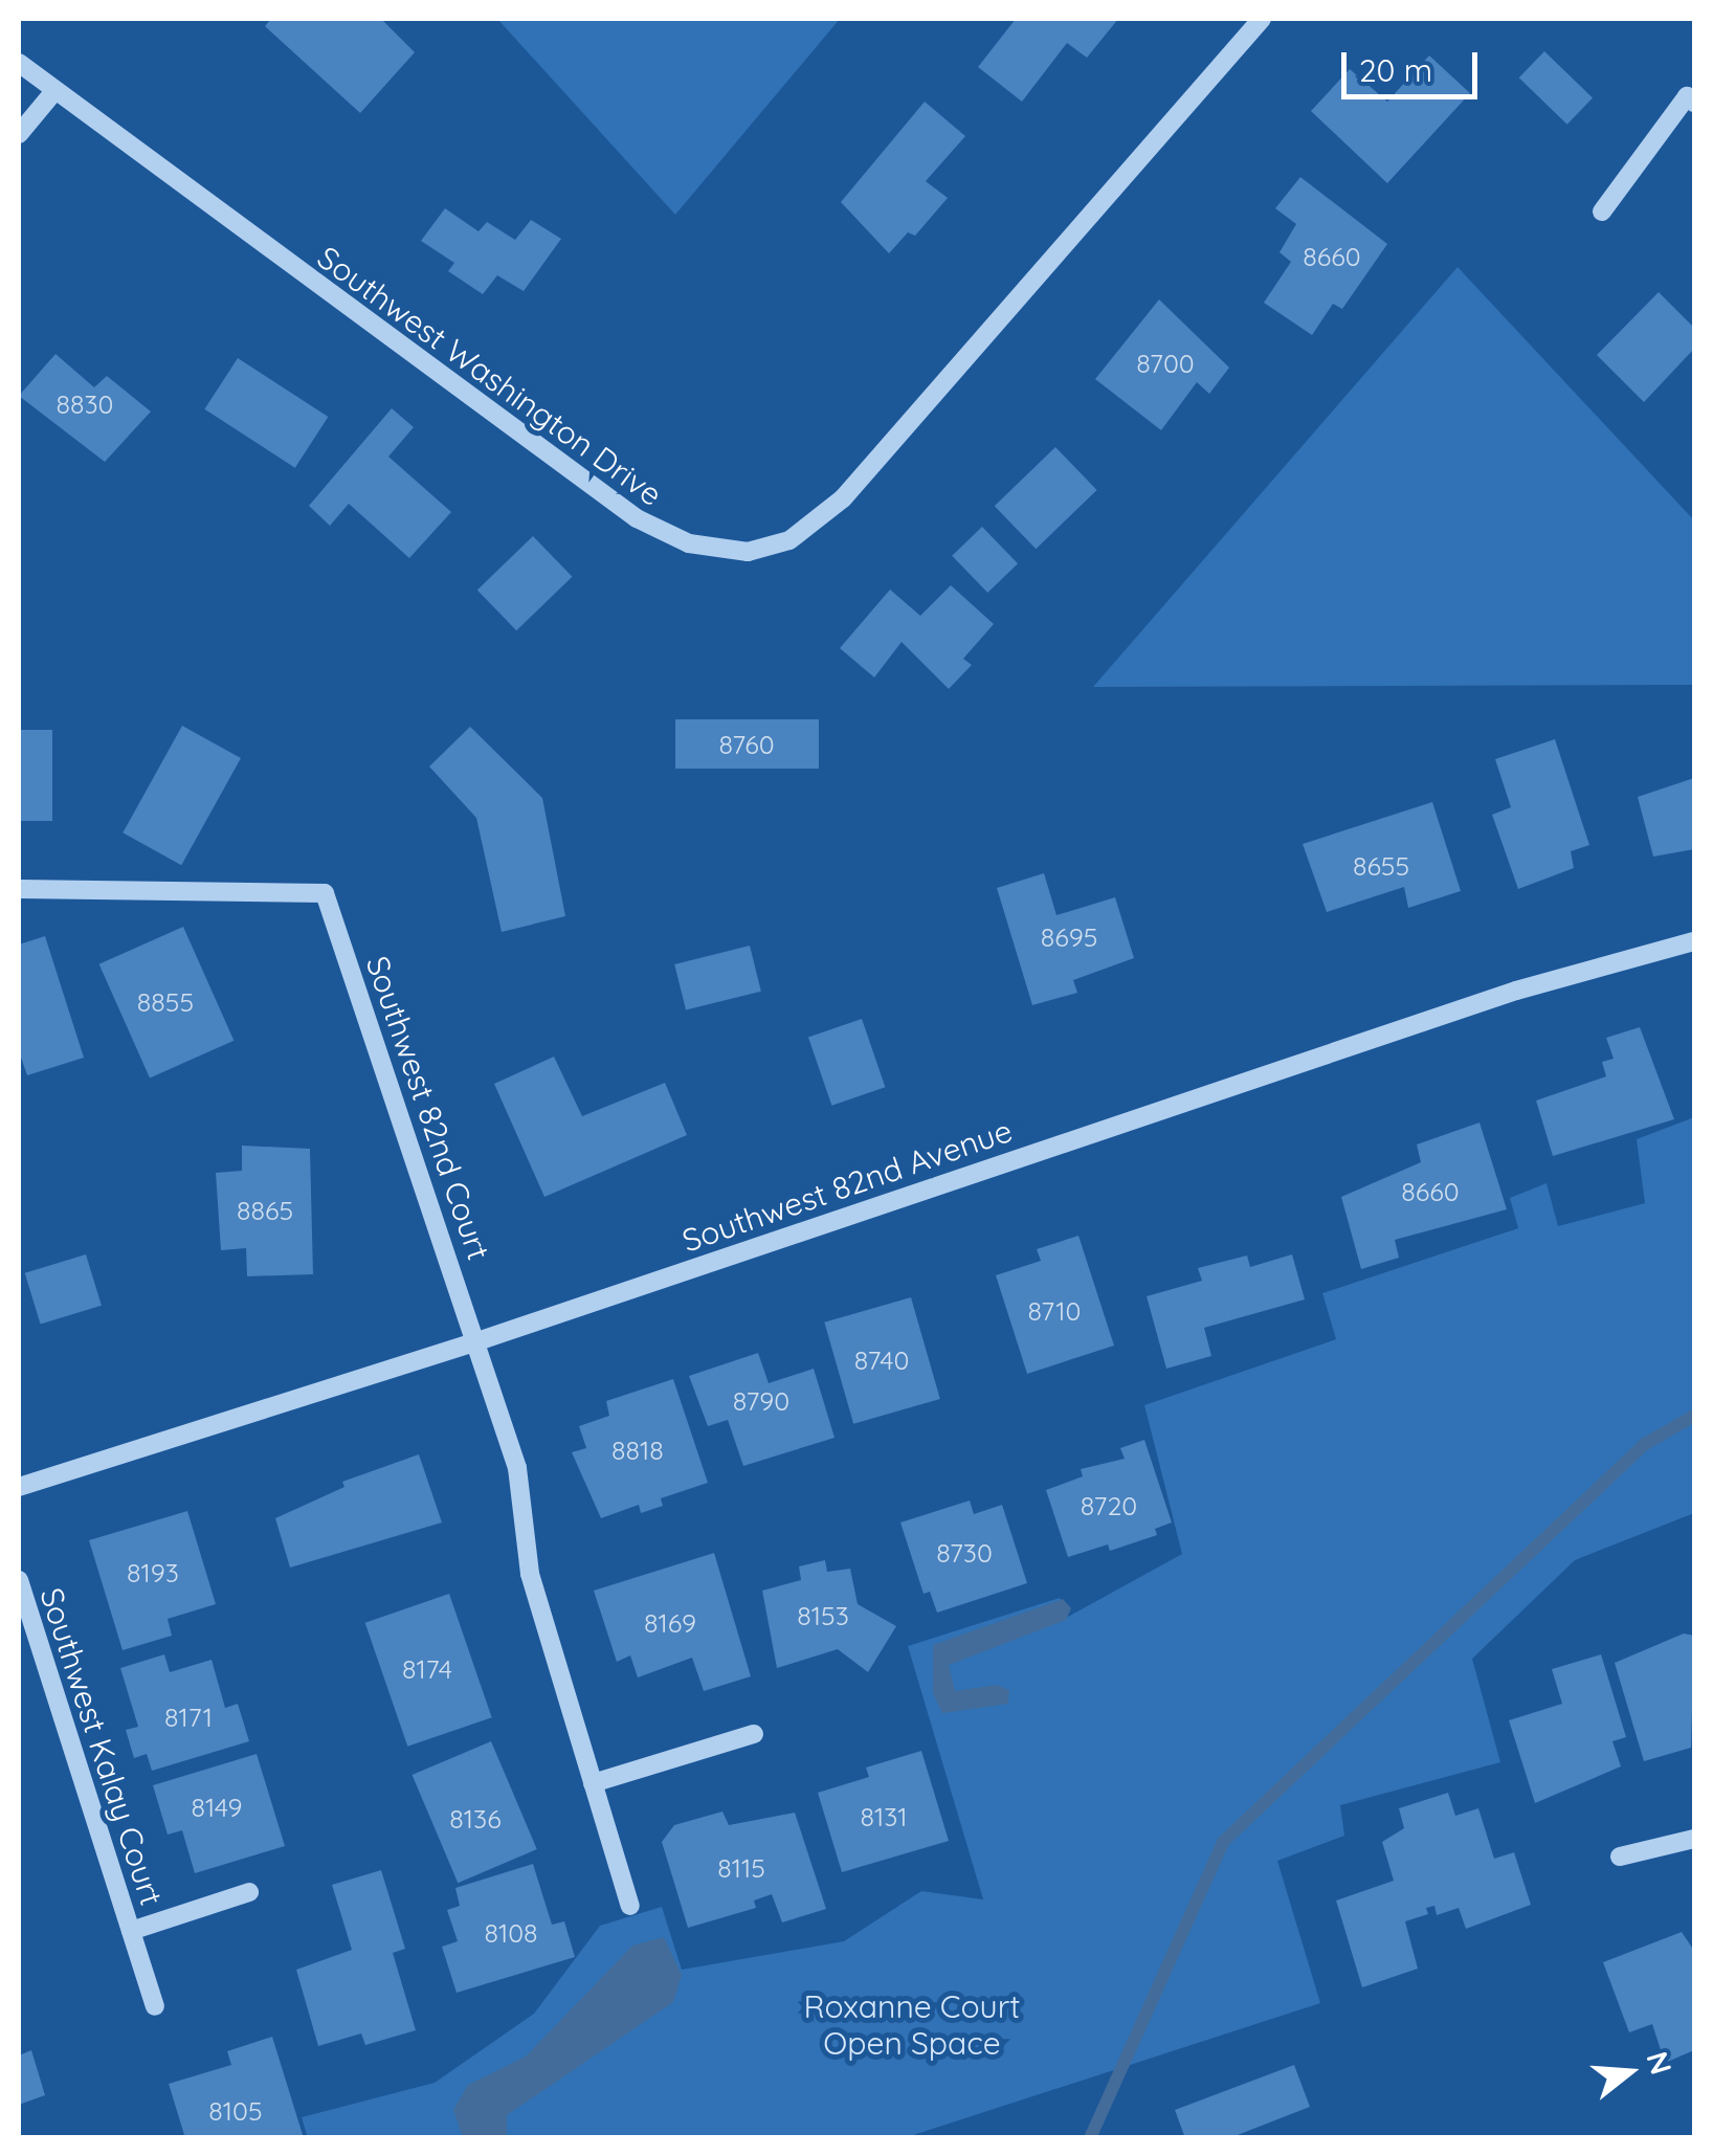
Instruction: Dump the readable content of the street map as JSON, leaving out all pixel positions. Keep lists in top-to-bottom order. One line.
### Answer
{"streets":{"street":["Southwest Washington Drive","Southwest 82nd Court","Southwest 82nd Avenue","Southwest Kalay Court"]},"crossings":[["Southwest 82nd Court","Southwest 82nd Avenue"]],"parks":["Roxanne Court Open Space"],"house_numbers":["8660","8700","8830","8760","8655","8695","8855","8660","8865","8710","8740","8790","8818","8720","8730","8193","8153","8169","8174","8171","8149","8131","8136","8115","8108","8105"],"scale_bar":"20 m","north":"right"}
